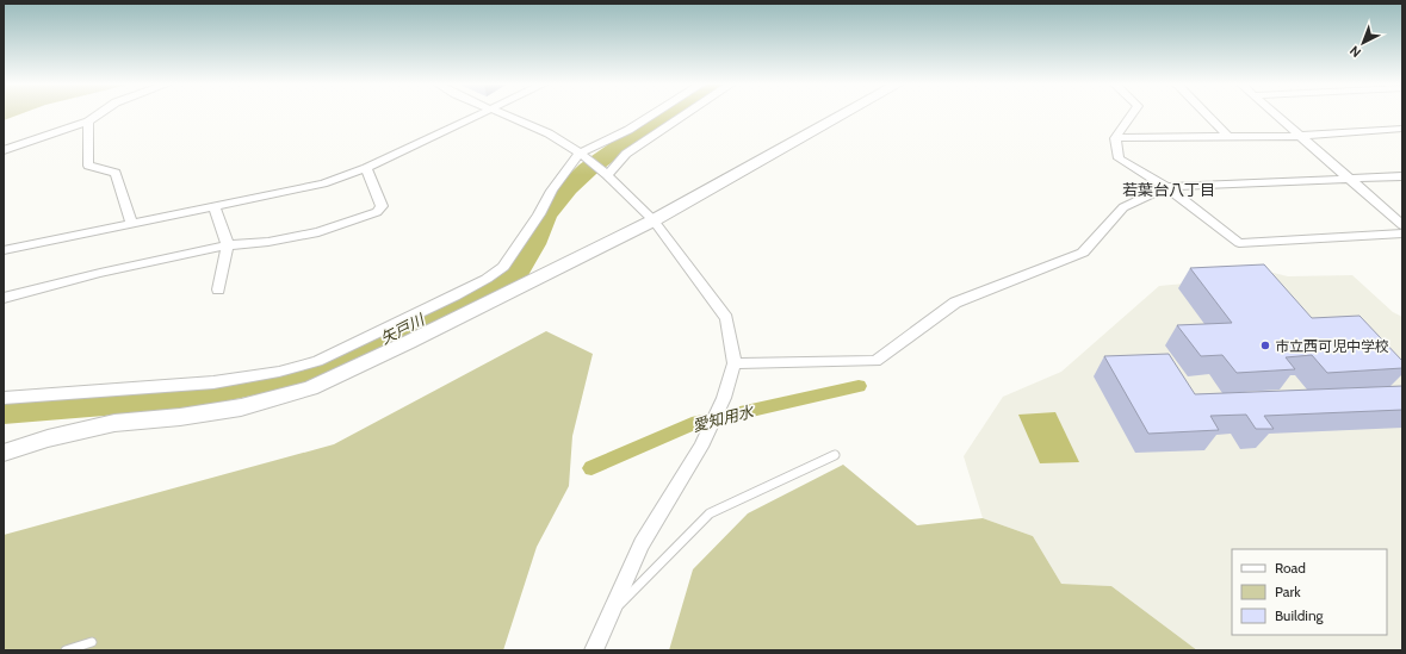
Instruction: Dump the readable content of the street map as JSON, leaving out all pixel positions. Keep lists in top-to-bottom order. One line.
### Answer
{"districts":["若葉台八丁目"],"water":["矢戸川","愛知用水"],"places":["市立西可児中学校"],"legend":["Road","Park","Building"],"north":"bottom left"}
